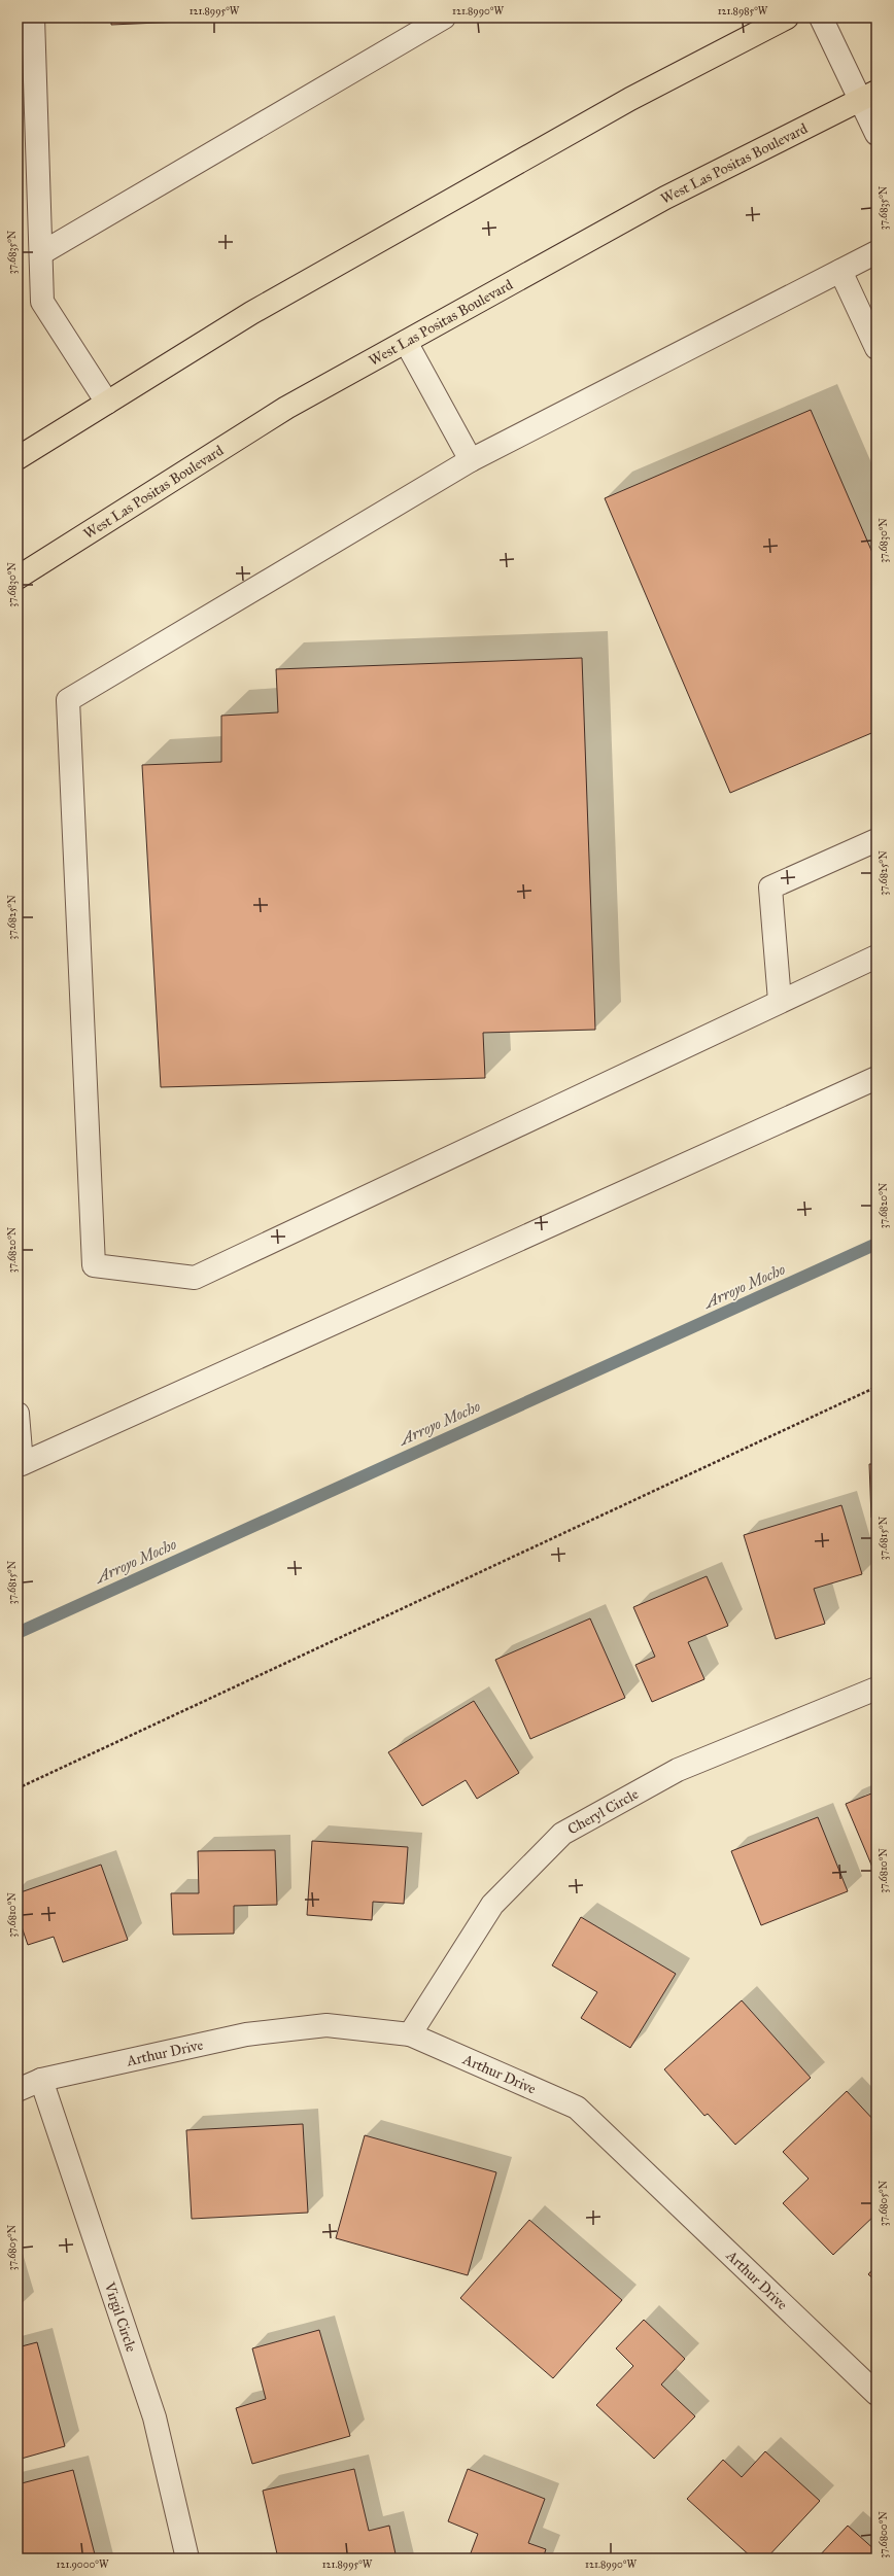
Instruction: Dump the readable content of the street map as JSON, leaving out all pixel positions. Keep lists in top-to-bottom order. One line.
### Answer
{"streets":{"main road":["West Las Positas Boulevard"],"street":["Cheryl Circle","Arthur Drive","Virgil Circle"]},"crossings":[["Cheryl Circle","Arthur Drive"],["Arthur Drive","Virgil Circle"]],"water":["Arroyo Mocho"],"coordinates":["121.8995°W","121.8990°W","121.8985°W","37.6835°N","37.6830°N","37.6825°N","37.6820°N","37.6815°N","37.6810°N","37.6805°N","37.6800°N","121.9000°W"]}
